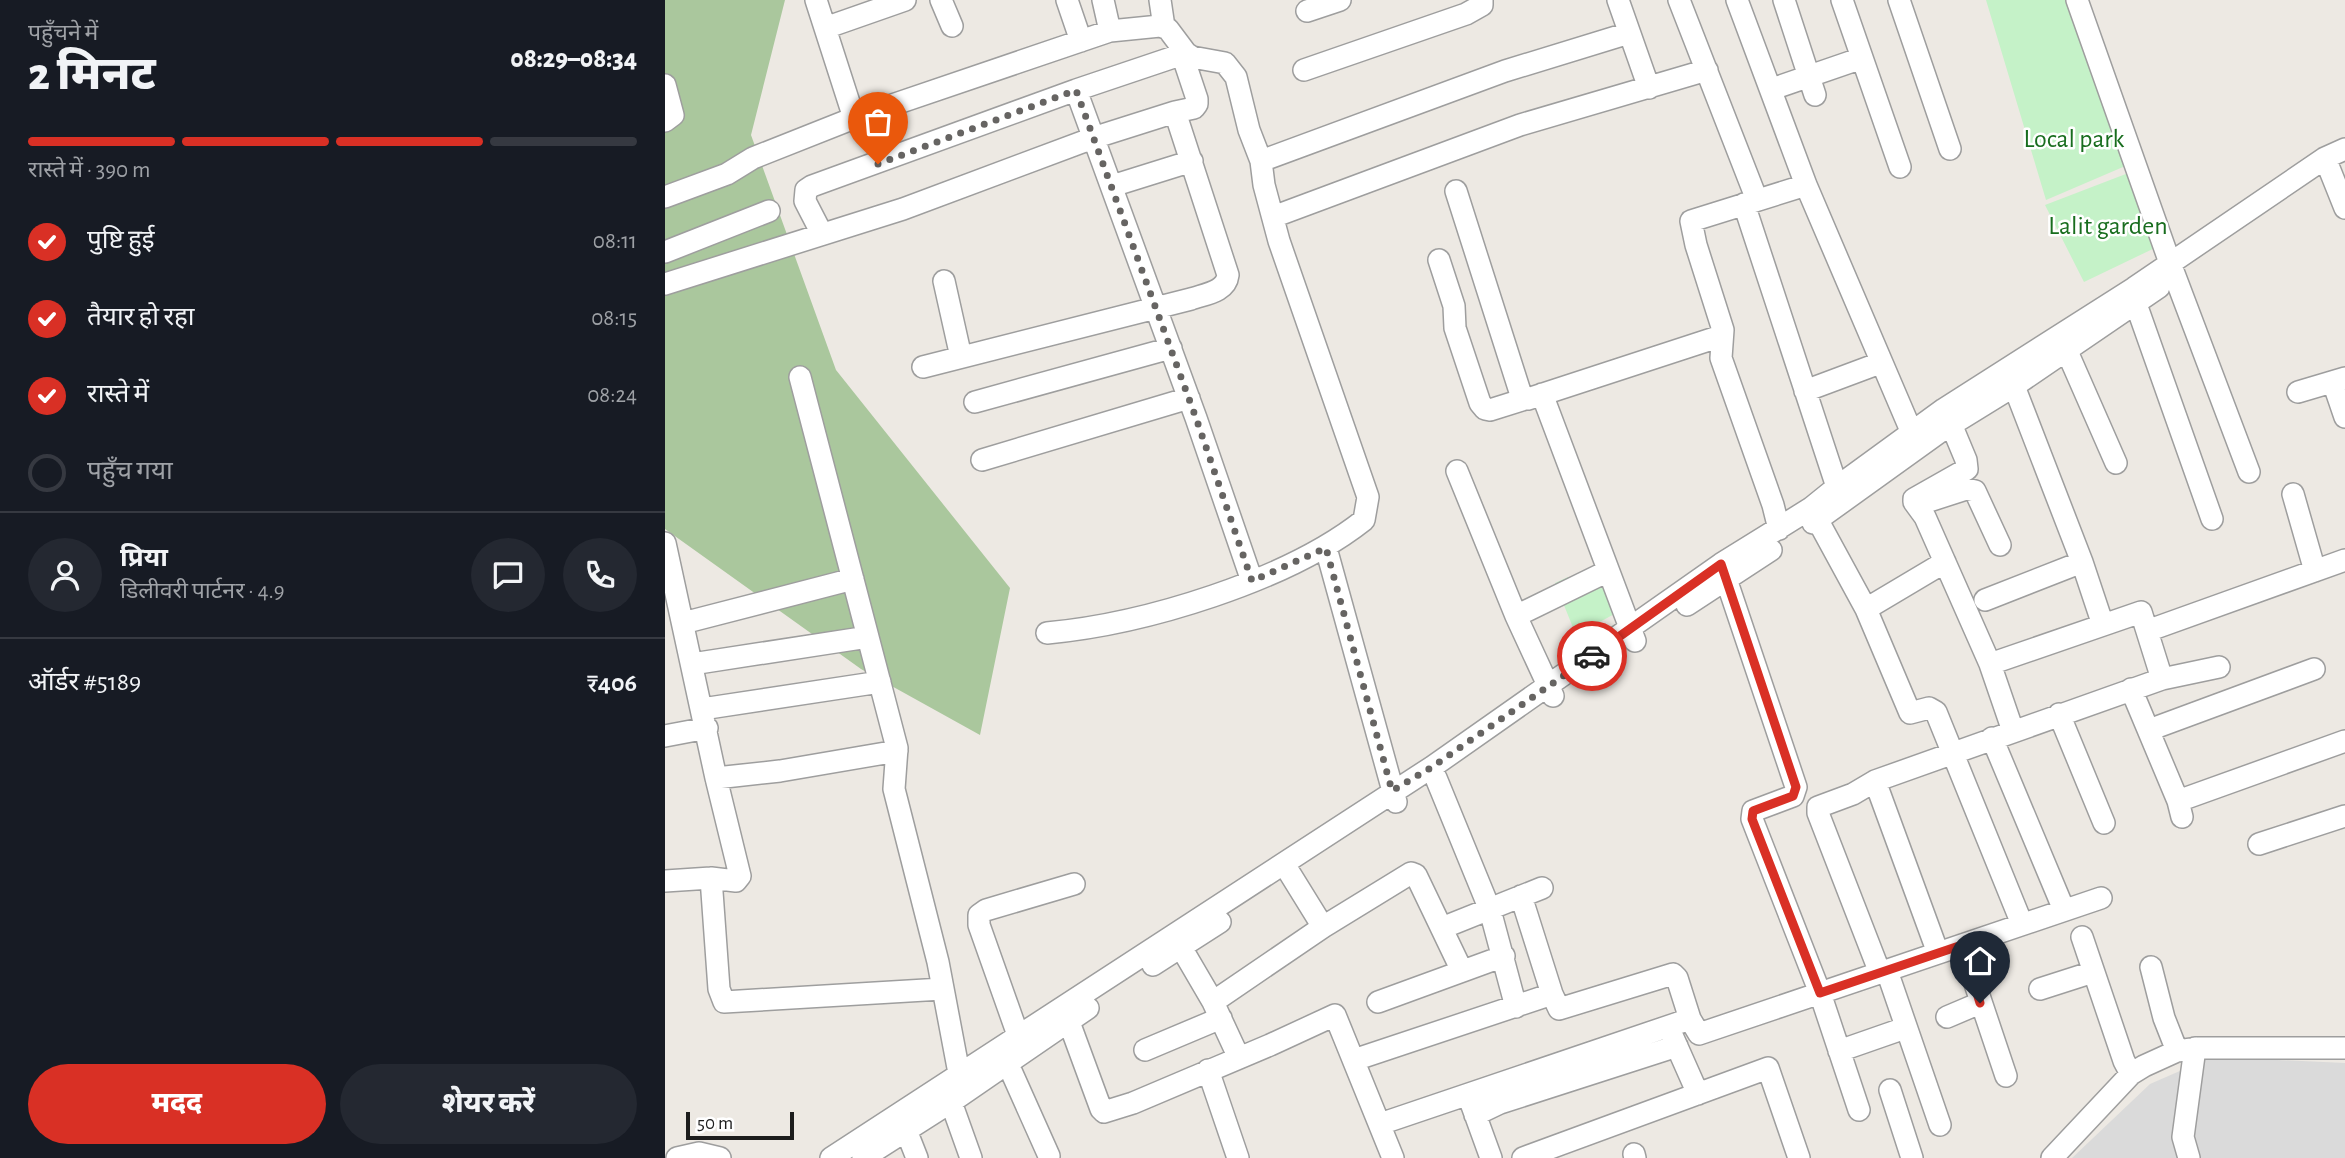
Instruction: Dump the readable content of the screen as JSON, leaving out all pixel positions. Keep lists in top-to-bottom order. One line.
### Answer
{"parks":["Local park","Lalit garden"],"scale_bar":"50 m","page":{"heading":["2 मिनट","पहुँचने में","08:29–08:34"],"panel":["प्रिया","डिलीवरी पार्टनर · 4.9","ऑर्डर #5189","₹406"],"bar":"रास्ते में · 390 m","list":[["पुष्टि हुई","08:11"],["तैयार हो रहा","08:15"],["रास्ते में","08:24"],"पहुँच गया"],"buttons":["मदद","शेयर करें"],"scale":"50 m"}}
